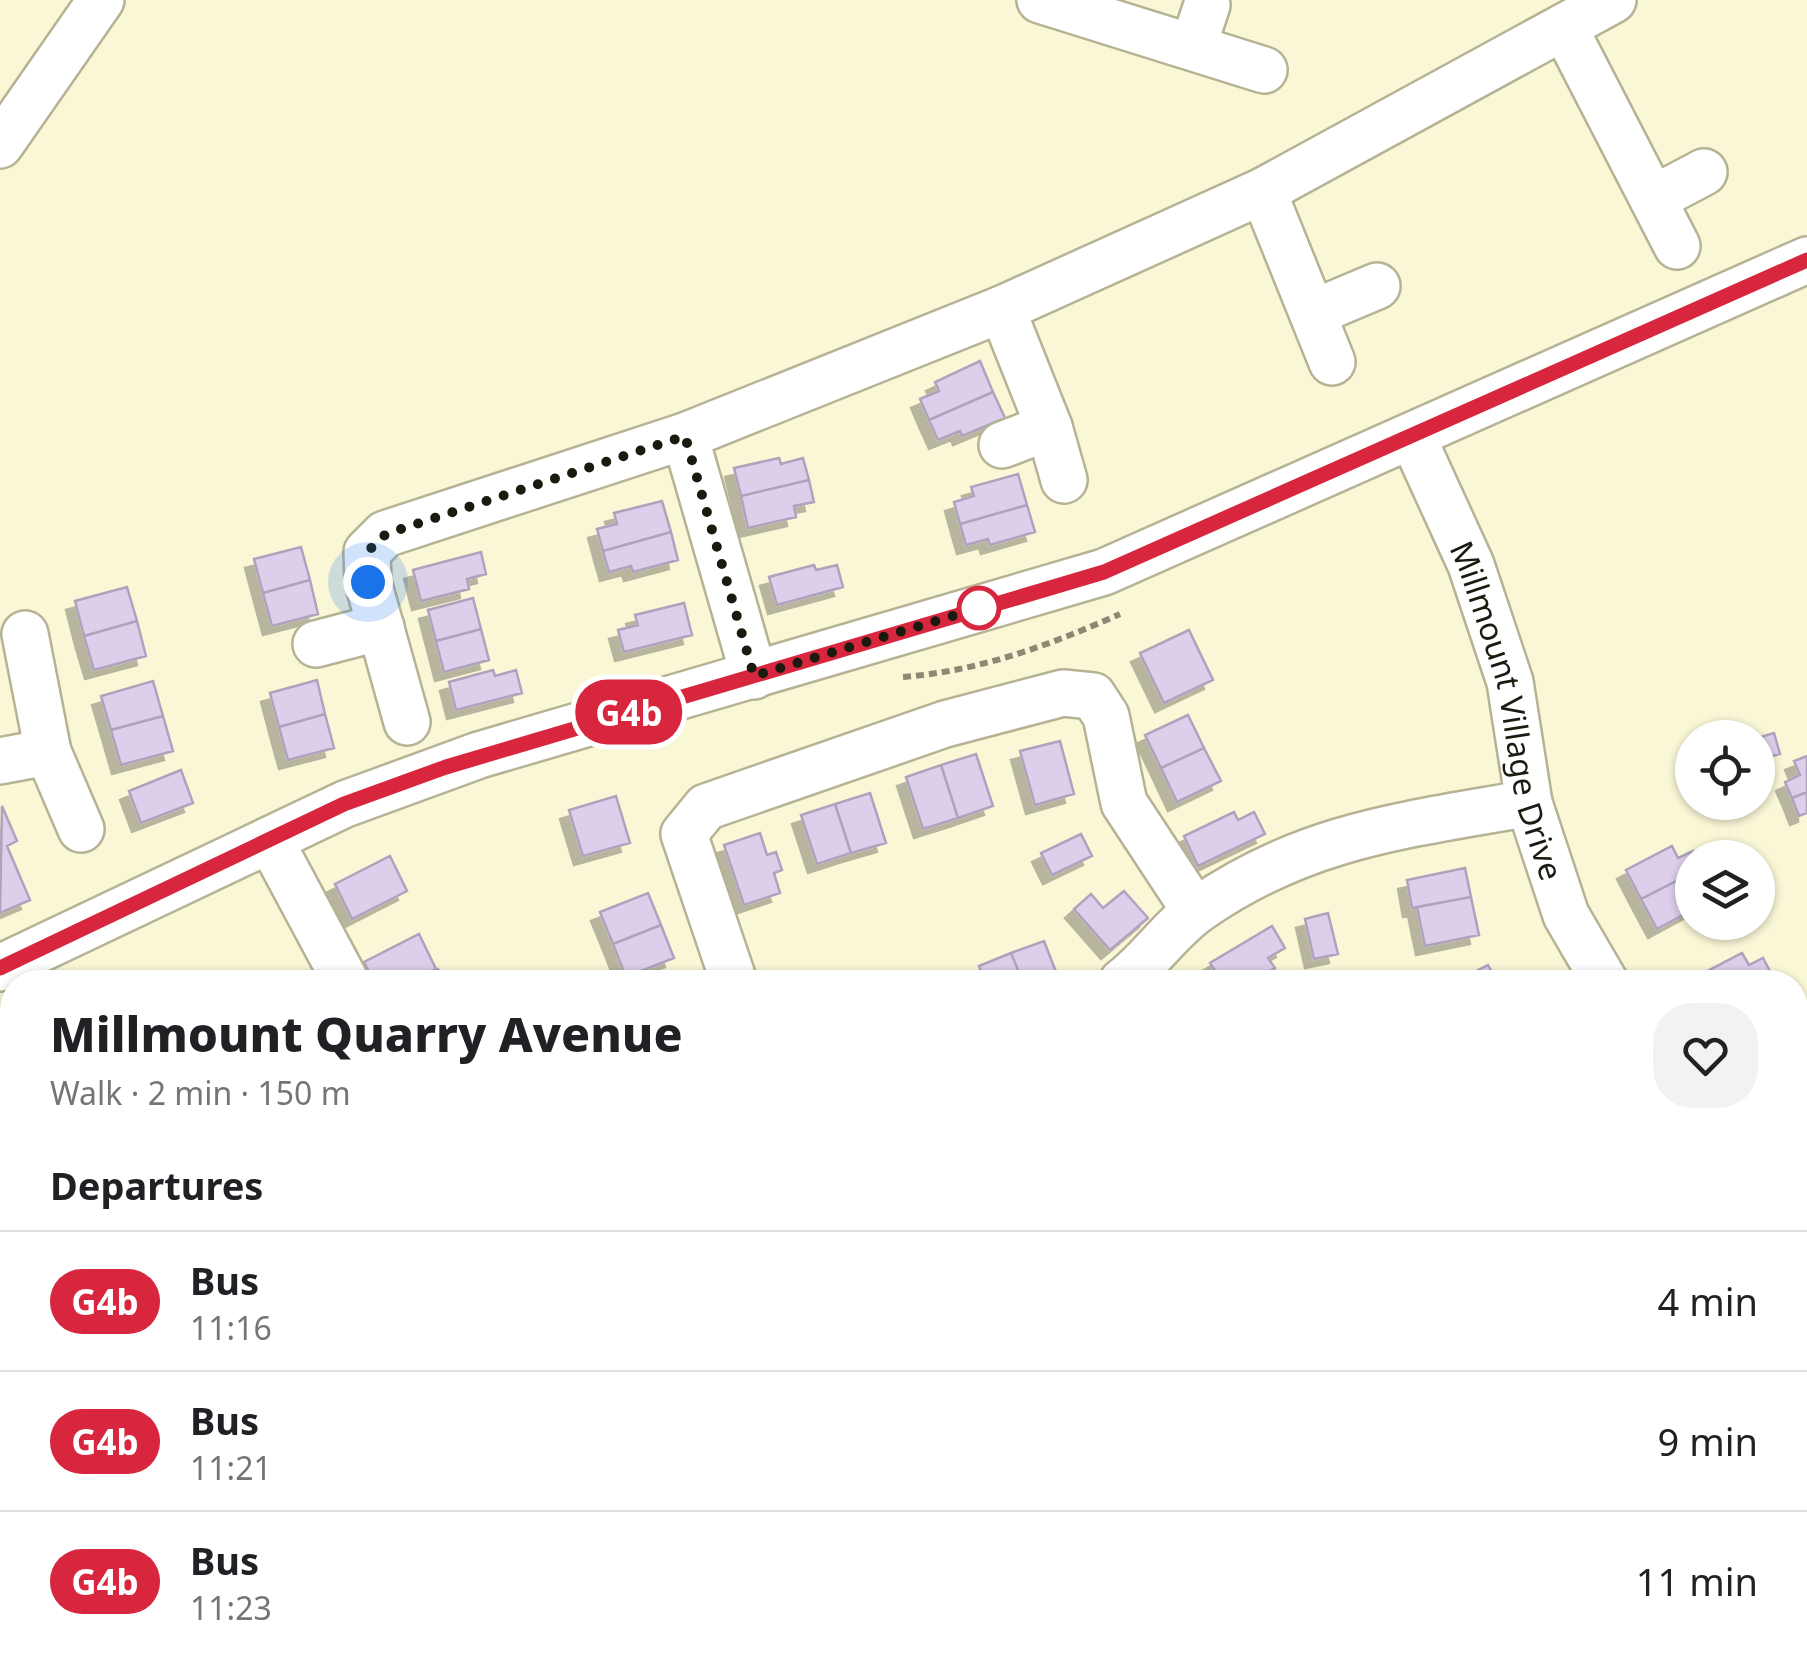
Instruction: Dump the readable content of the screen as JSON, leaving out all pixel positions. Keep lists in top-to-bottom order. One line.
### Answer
{"streets":{"street":["Millmount Village Drive"]},"lines":["bus line G4b"],"page":{"on_map":"G4b","heading":[["Millmount Quarry Avenue","Walk · 2 min · 150 m"],"Departures"],"list":[{"mark":"G4b","name":"Bus","note":"11:16","value":"4 min"},{"mark":"G4b","name":"Bus","note":"11:21","value":"9 min"},{"mark":"G4b","name":"Bus","note":"11:23","value":"11 min"}]}}
